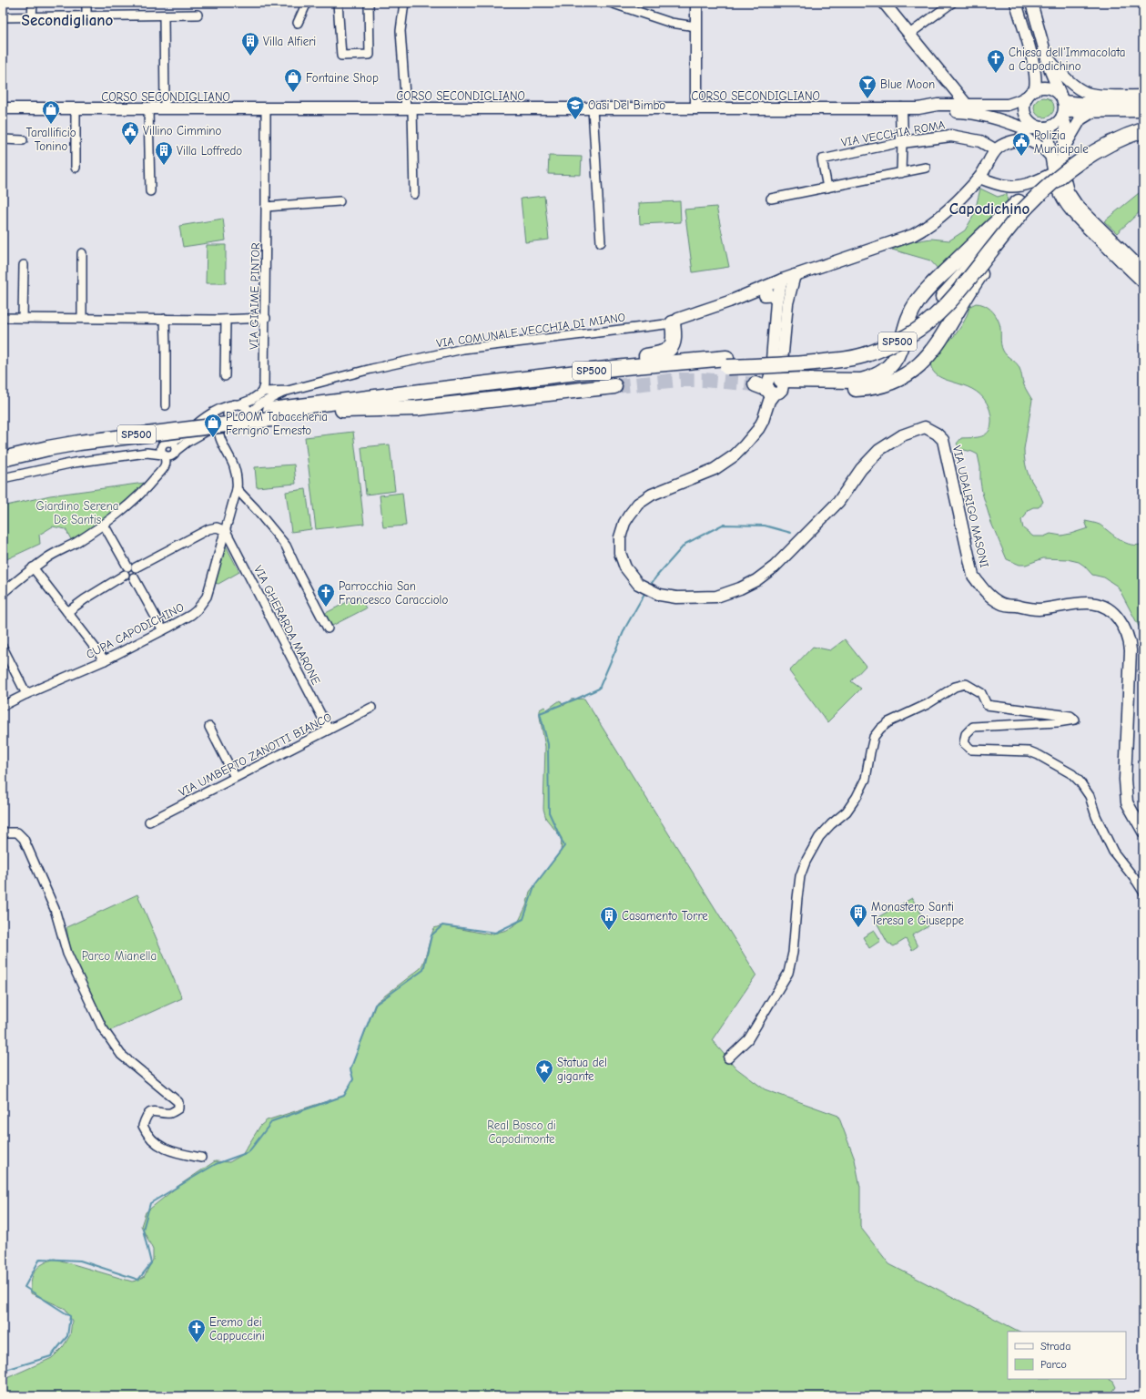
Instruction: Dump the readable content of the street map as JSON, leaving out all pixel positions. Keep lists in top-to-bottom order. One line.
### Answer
{"streets":{"highway":["SP500"],"main road":["CORSO SECONDIGLIANO","VIA VECCHIA ROMA","VIA COMUNALE VECCHIA DI MIANO","VIA UDALRIGO MASONI"],"street":["VIA GIAIME PINTOR","VIA GHERARDA MARONE","CUPA CAPODICHINO","VIA UMBERTO ZANOTTI BIANCO"]},"crossings":[["CORSO SECONDIGLIANO","VIA GIAIME PINTOR"],["VIA VECCHIA ROMA","VIA COMUNALE VECCHIA DI MIANO"],["VIA GIAIME PINTOR","VIA COMUNALE VECCHIA DI MIANO"],["VIA GIAIME PINTOR","SP500"],["VIA COMUNALE VECCHIA DI MIANO","SP500"],["VIA COMUNALE VECCHIA DI MIANO","VIA UDALRIGO MASONI"],["VIA COMUNALE VECCHIA DI MIANO","CUPA CAPODICHINO"],["VIA GHERARDA MARONE","CUPA CAPODICHINO"],["VIA GHERARDA MARONE","VIA UMBERTO ZANOTTI BIANCO"]],"districts":["Secondigliano","Capodichino"],"parks":["Giardino Serena De Santis","Parco Mianella","Real Bosco di Capodimonte"],"places":{"building":["Villa Alfieri","Villa Loffredo","Monastero Santi Teresa e Giuseppe","Casamento Torre"],"church":["Chiesa dell'Immacolata a Capodichino","Parrocchia San Francesco Caracciolo","Eremo dei Cappuccini"],"shop":["Fontaine Shop","Tarallificio Tonino","PLOOM Tabaccheria Ferrigno Ernesto"],"bar":["Blue Moon"],"school or university":["Oasi Del Bimbo"],"public building":["Villino Cimmino","Polizia Municipale"],"place":["Statua del gigante"]},"legend":["Strada","Parco"]}
